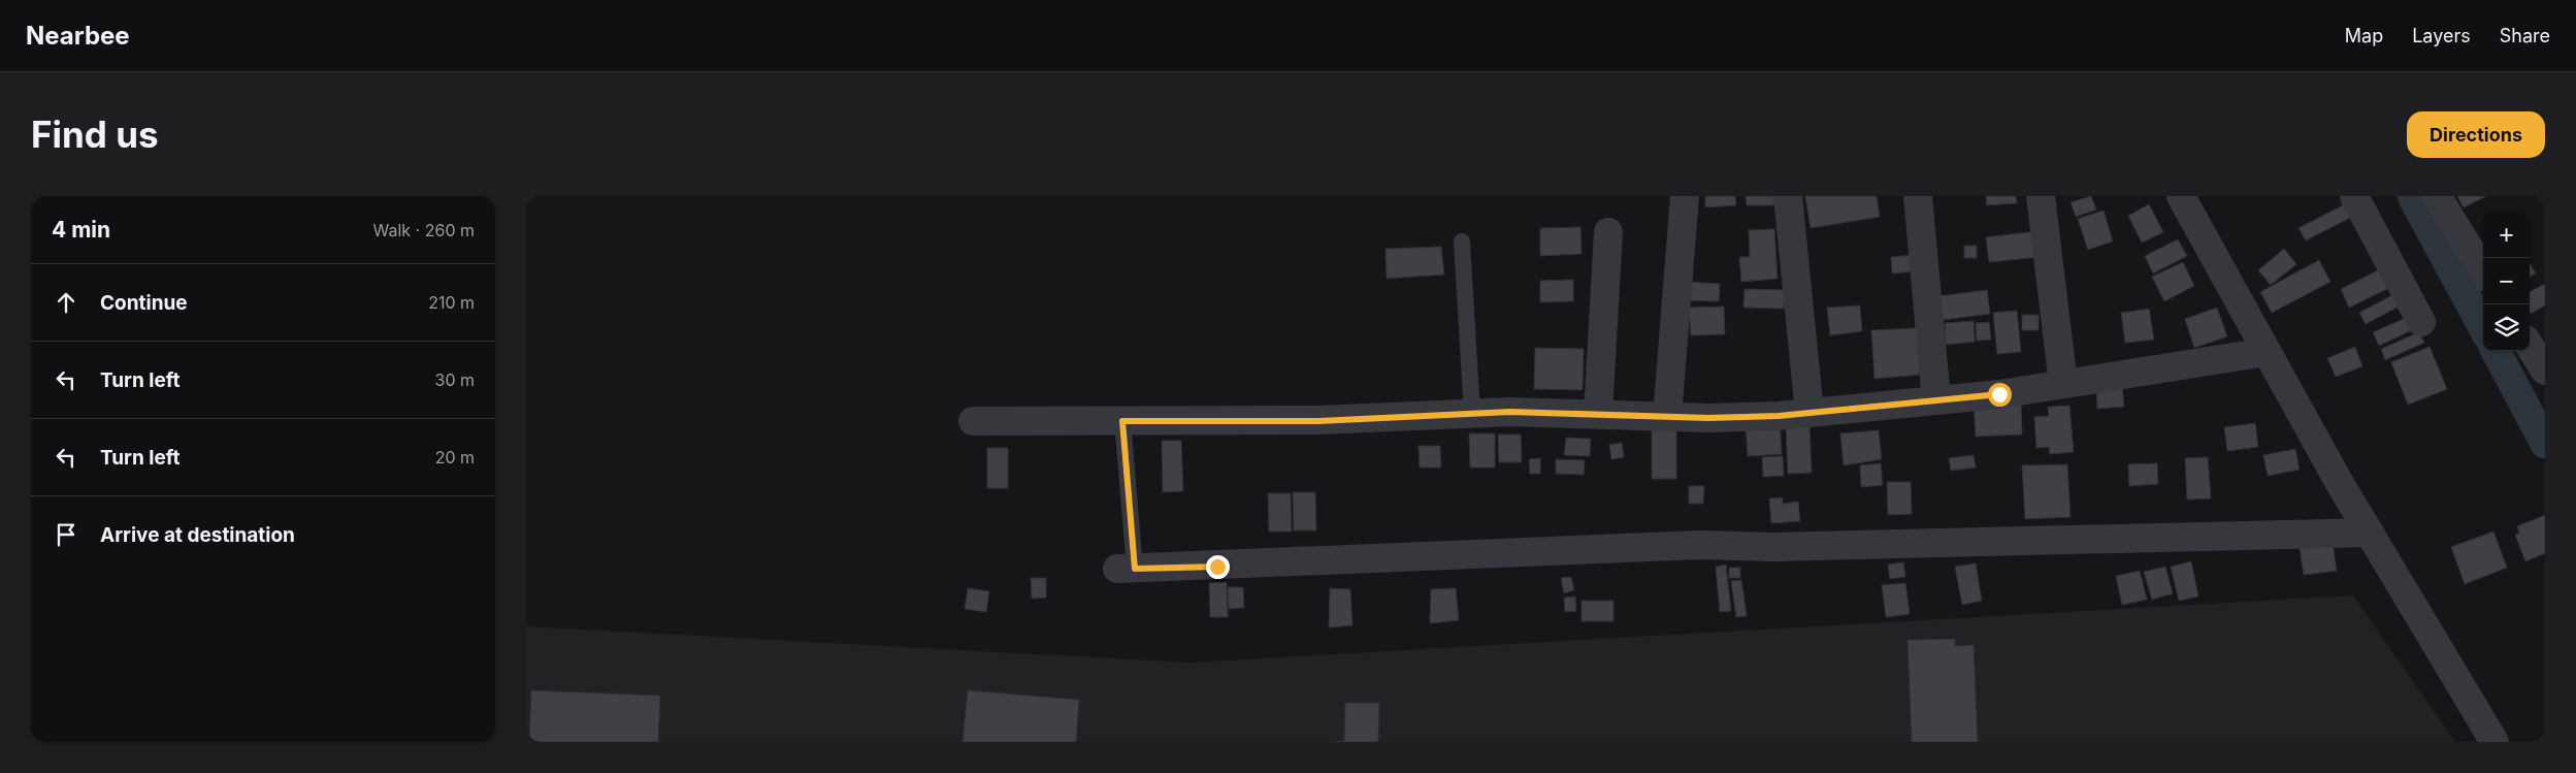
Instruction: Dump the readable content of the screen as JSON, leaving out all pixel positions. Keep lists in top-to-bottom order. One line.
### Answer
{"page":{"header":"Nearbee","nav":["Map","Layers","Share"],"buttons":"Directions","title":"Find us","heading":["4 min","Walk · 260 m"],"map_buttons":["+","−"],"list":[["Continue","210 m"],["Turn left","30 m"],["Turn left","20 m"],"Arrive at destination"]}}
